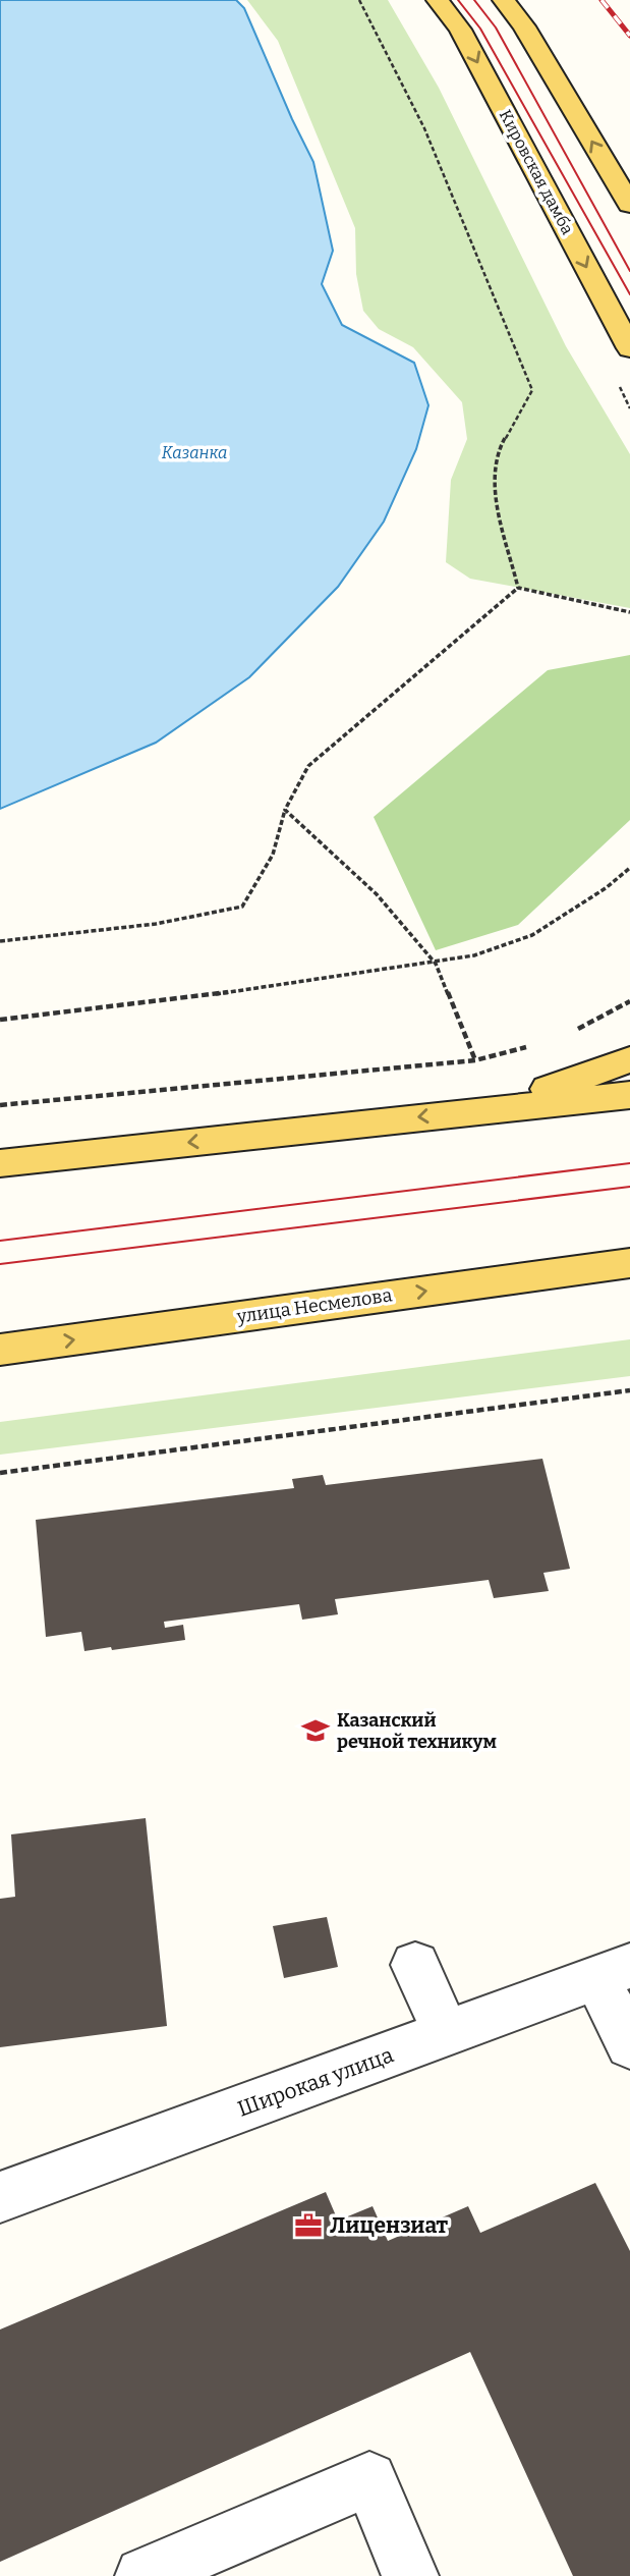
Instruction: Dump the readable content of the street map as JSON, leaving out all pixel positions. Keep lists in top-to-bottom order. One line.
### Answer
{"streets":{"main road":["Кировская дамба","улица Несмелова"],"street":["Широкая улица"]},"water":["Казанка"],"places":{"school or university":["Казанский речной техникум"],"office":["Лицензиат"]}}
